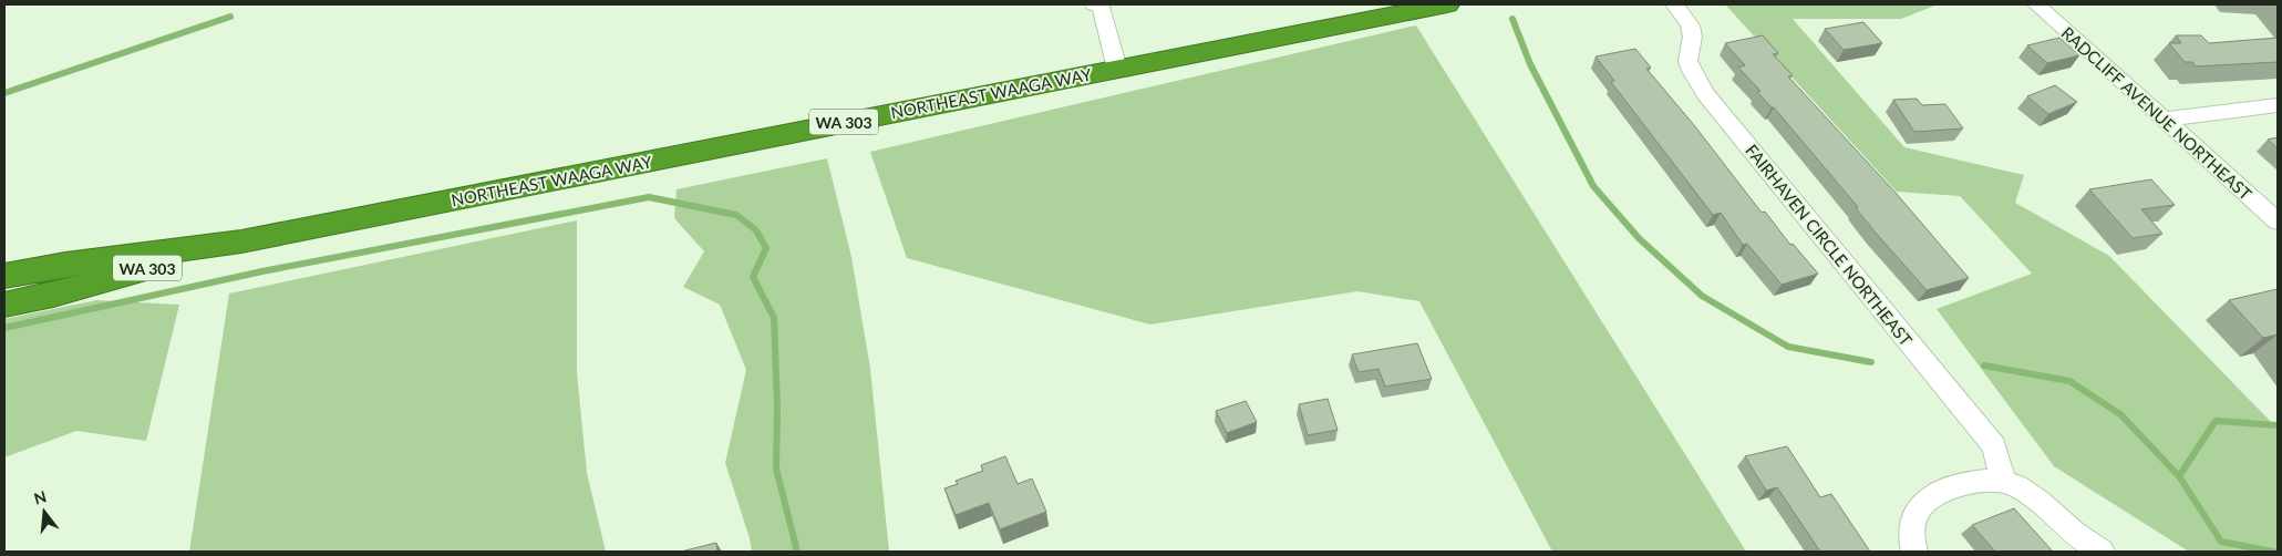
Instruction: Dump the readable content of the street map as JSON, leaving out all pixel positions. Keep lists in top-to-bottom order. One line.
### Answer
{"streets":{"highway":["NORTHEAST WAAGA WAY","WA 303"],"street":["RADCLIFF AVENUE NORTHEAST","FAIRHAVEN CIRCLE NORTHEAST"]},"crossings":[["NORTHEAST WAAGA WAY","WA 303"]],"north":"top"}
